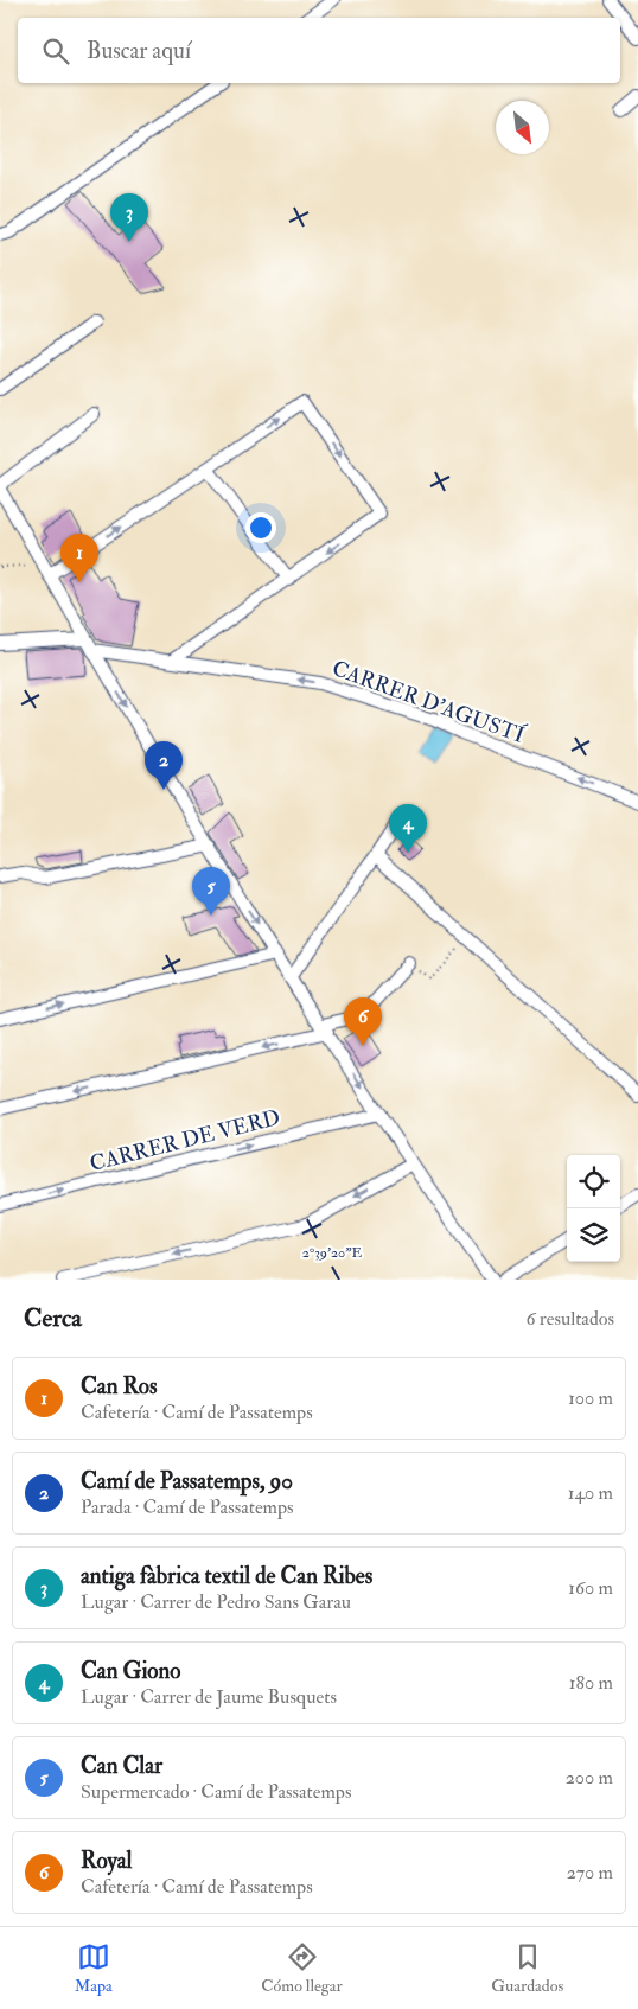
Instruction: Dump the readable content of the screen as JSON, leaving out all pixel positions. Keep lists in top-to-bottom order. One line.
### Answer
{"streets":{"street":["CARRER D'AGUSTÍ","CARRER DE VERD"]},"one_way":["CARRER D'AGUSTÍ"],"north":"bottom right","page":{"search":"Buscar aquí","pins":["3","1","2","4","5","6"],"heading":["Cerca","6 resultados"],"list":[{"mark":"1","name":"Can Ros","note":"Cafetería · Camí de Passatemps","value":"100 m"},{"mark":"2","name":"Camí de Passatemps, 90","note":"Parada · Camí de Passatemps","value":"140 m"},{"mark":"3","name":"antiga fàbrica textil de Can Ribes","note":"Lugar · Carrer de Pedro Sans Garau","value":"160 m"},{"mark":"4","name":"Can Giono","note":"Lugar · Carrer de Jaume Busquets","value":"180 m"},{"mark":"5","name":"Can Clar","note":"Supermercado · Camí de Passatemps","value":"200 m"},{"mark":"6","name":"Royal","note":"Cafetería · Camí de Passatemps","value":"270 m"}],"nav":["Mapa","Cómo llegar","Guardados"]},"coordinates":["2°39'20\"E"]}
